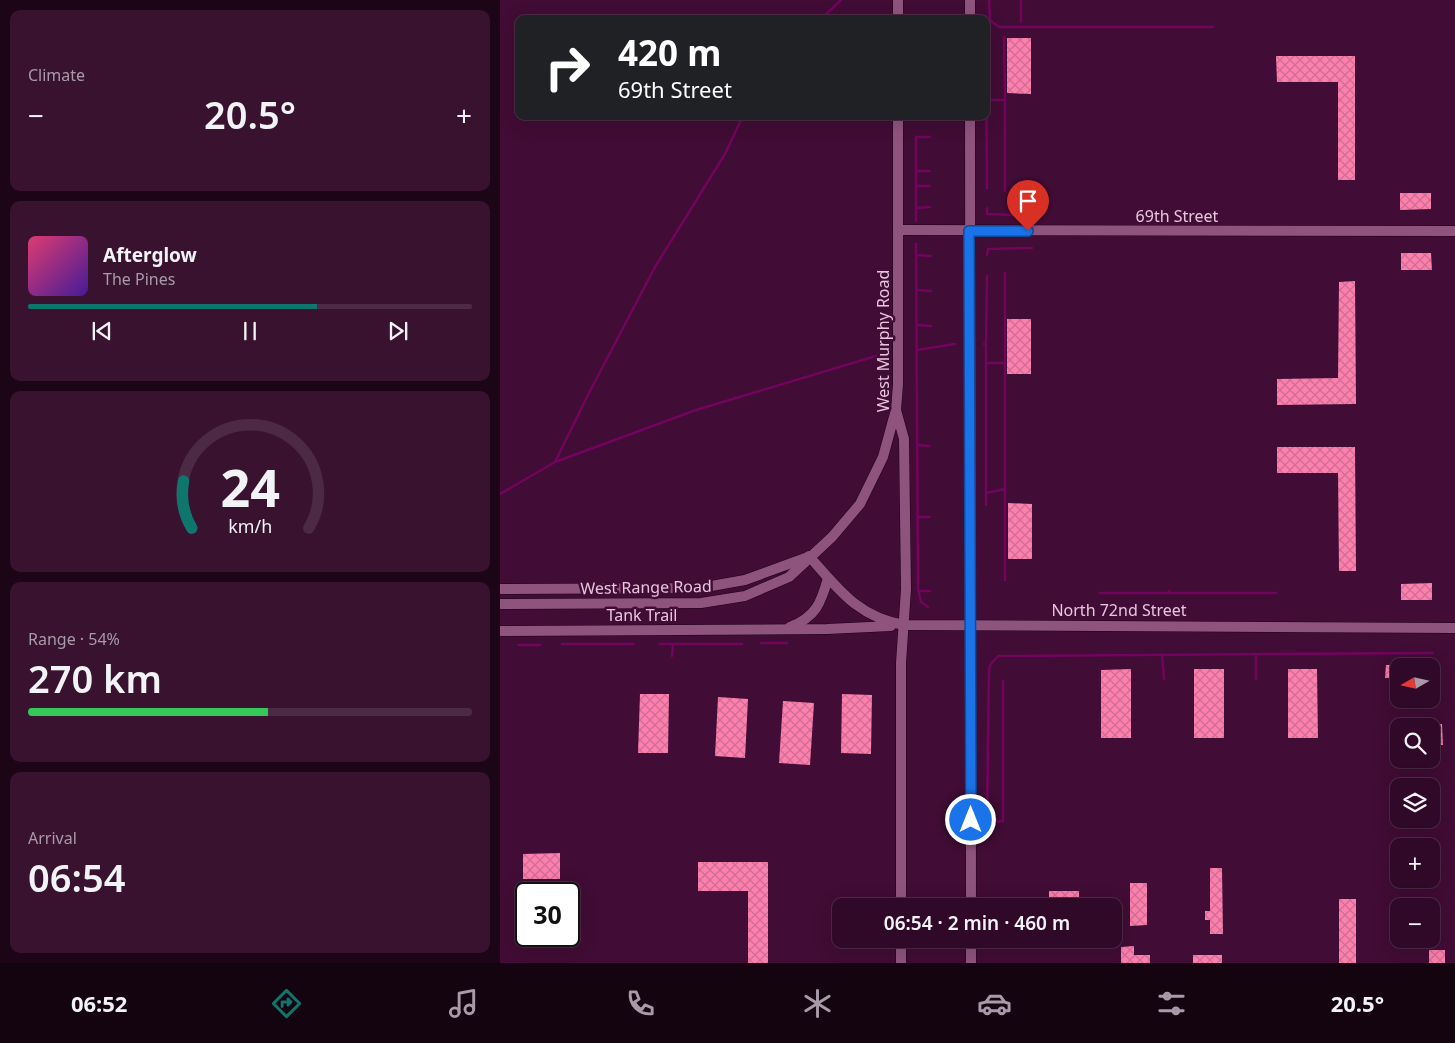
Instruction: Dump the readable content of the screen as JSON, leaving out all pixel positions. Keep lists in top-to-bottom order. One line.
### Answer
{"streets":{"street":["69th Street","West Murphy Road","West Range Road","North 72nd Street","Tank Trail"]},"crossings":[["69th Street","West Murphy Road"],["West Murphy Road","West Range Road"],["West Murphy Road","North 72nd Street"],["West Murphy Road","Tank Trail"],["West Range Road","North 72nd Street"],["North 72nd Street","Tank Trail"]],"north":"left","page":{"tile":["Climate",["Range · 54%","270 km"],["Arrival","06:54"]],"turn":["420 m","69th Street"],"heat":["−","20.5°","+"],"song":["Afterglow","The Pines"],"map_buttons":["+","−"],"limit":"30","trip":"06:54 · 2 min · 460 m","tabs":["06:52","20.5°"],"gauge":["24","km/h"]}}
